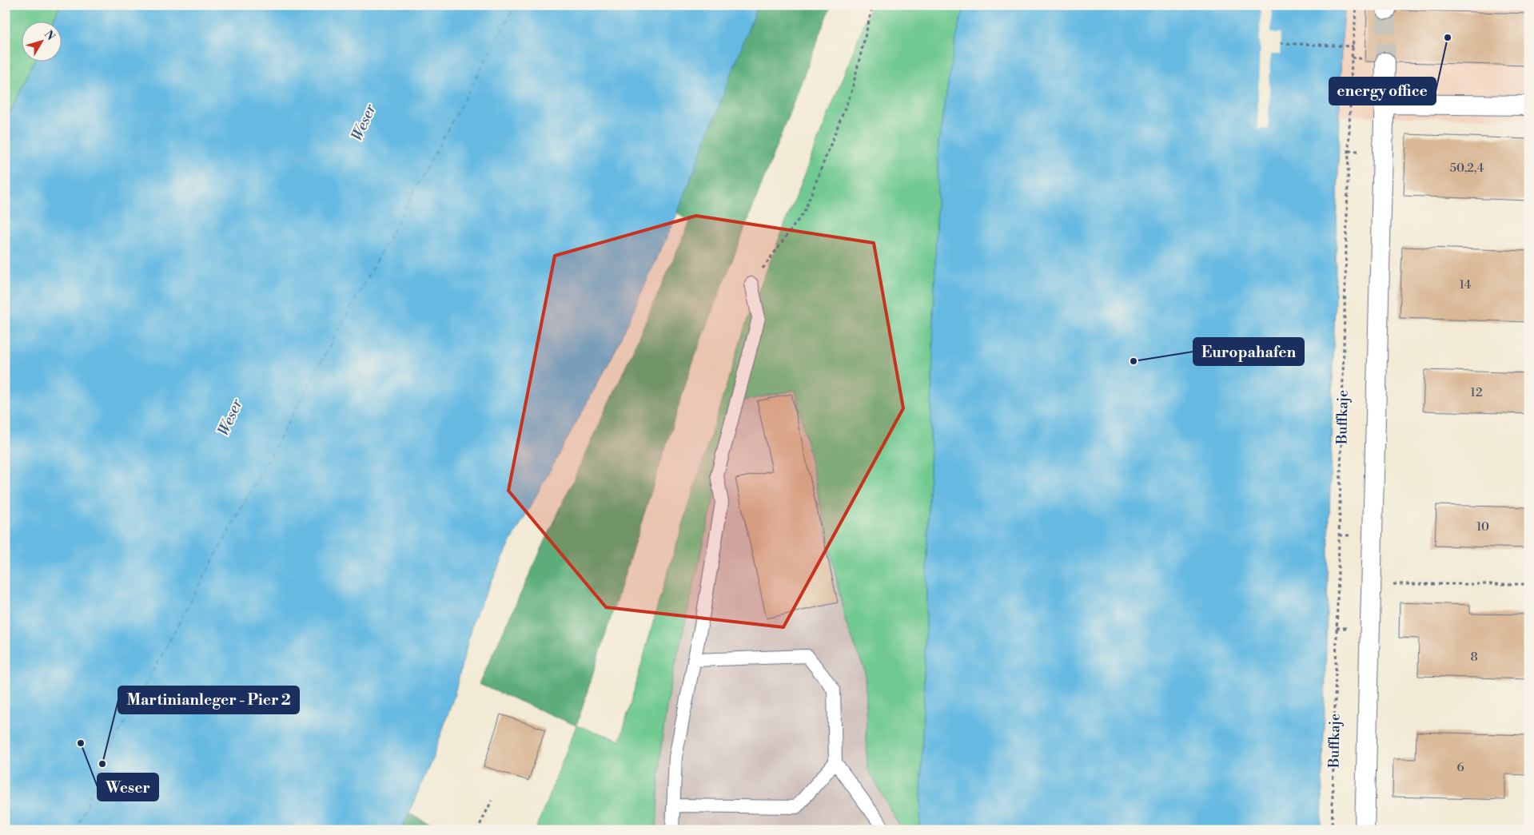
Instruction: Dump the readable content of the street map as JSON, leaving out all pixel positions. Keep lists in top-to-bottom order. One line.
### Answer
{"streets":{"path":["Buffkaje"]},"water":["Weser"],"places":["energy office","Europahafen","Weser","Martinianleger - Pier 2"],"house_numbers":["50,2,4","14","12","10","8","6"],"north":"top right"}
